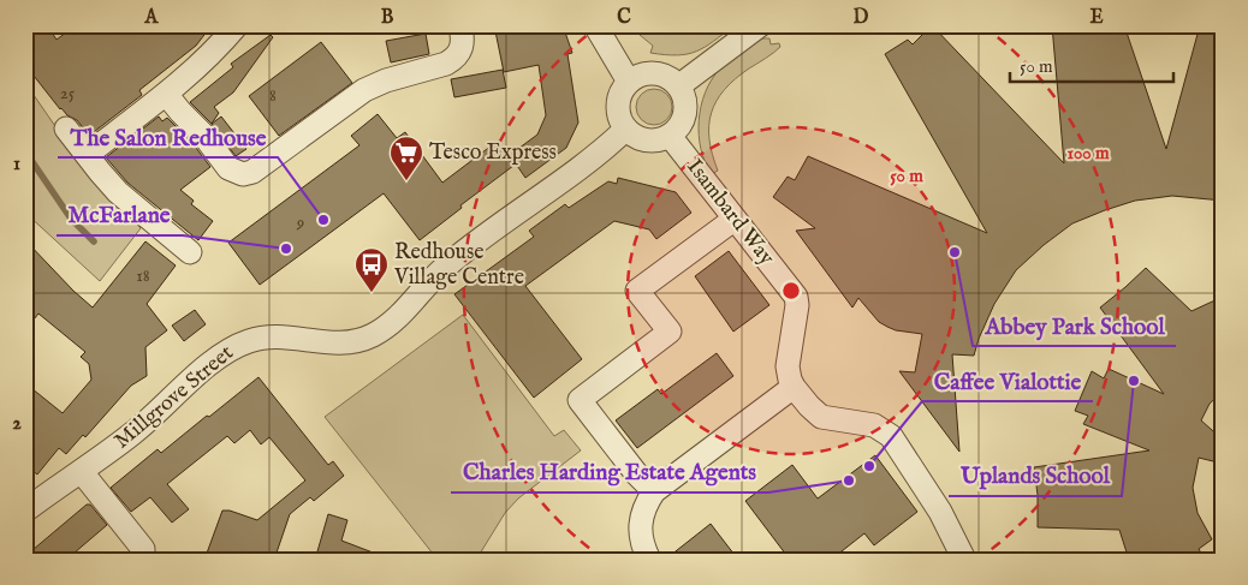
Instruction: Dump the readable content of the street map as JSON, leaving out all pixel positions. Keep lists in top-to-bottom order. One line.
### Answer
{"streets":{"street":["Isambard Way","Millgrove Street"]},"crossings":[["Isambard Way","Millgrove Street"]],"places":{"supermarket":["Tesco Express"],"other":["The Salon Redhouse","McFarlane","Abbey Park School","Uplands School","Caffee Vialottie","Charles Harding Estate Agents"],"bus stop":["Redhouse Village Centre"]},"house_numbers":["25","8","9","18"],"scale_bar":"50 m","grid":{"columns":["A","B","C","D","E"],"rows":["1","2"]},"rings":["100 m","50 m"]}
